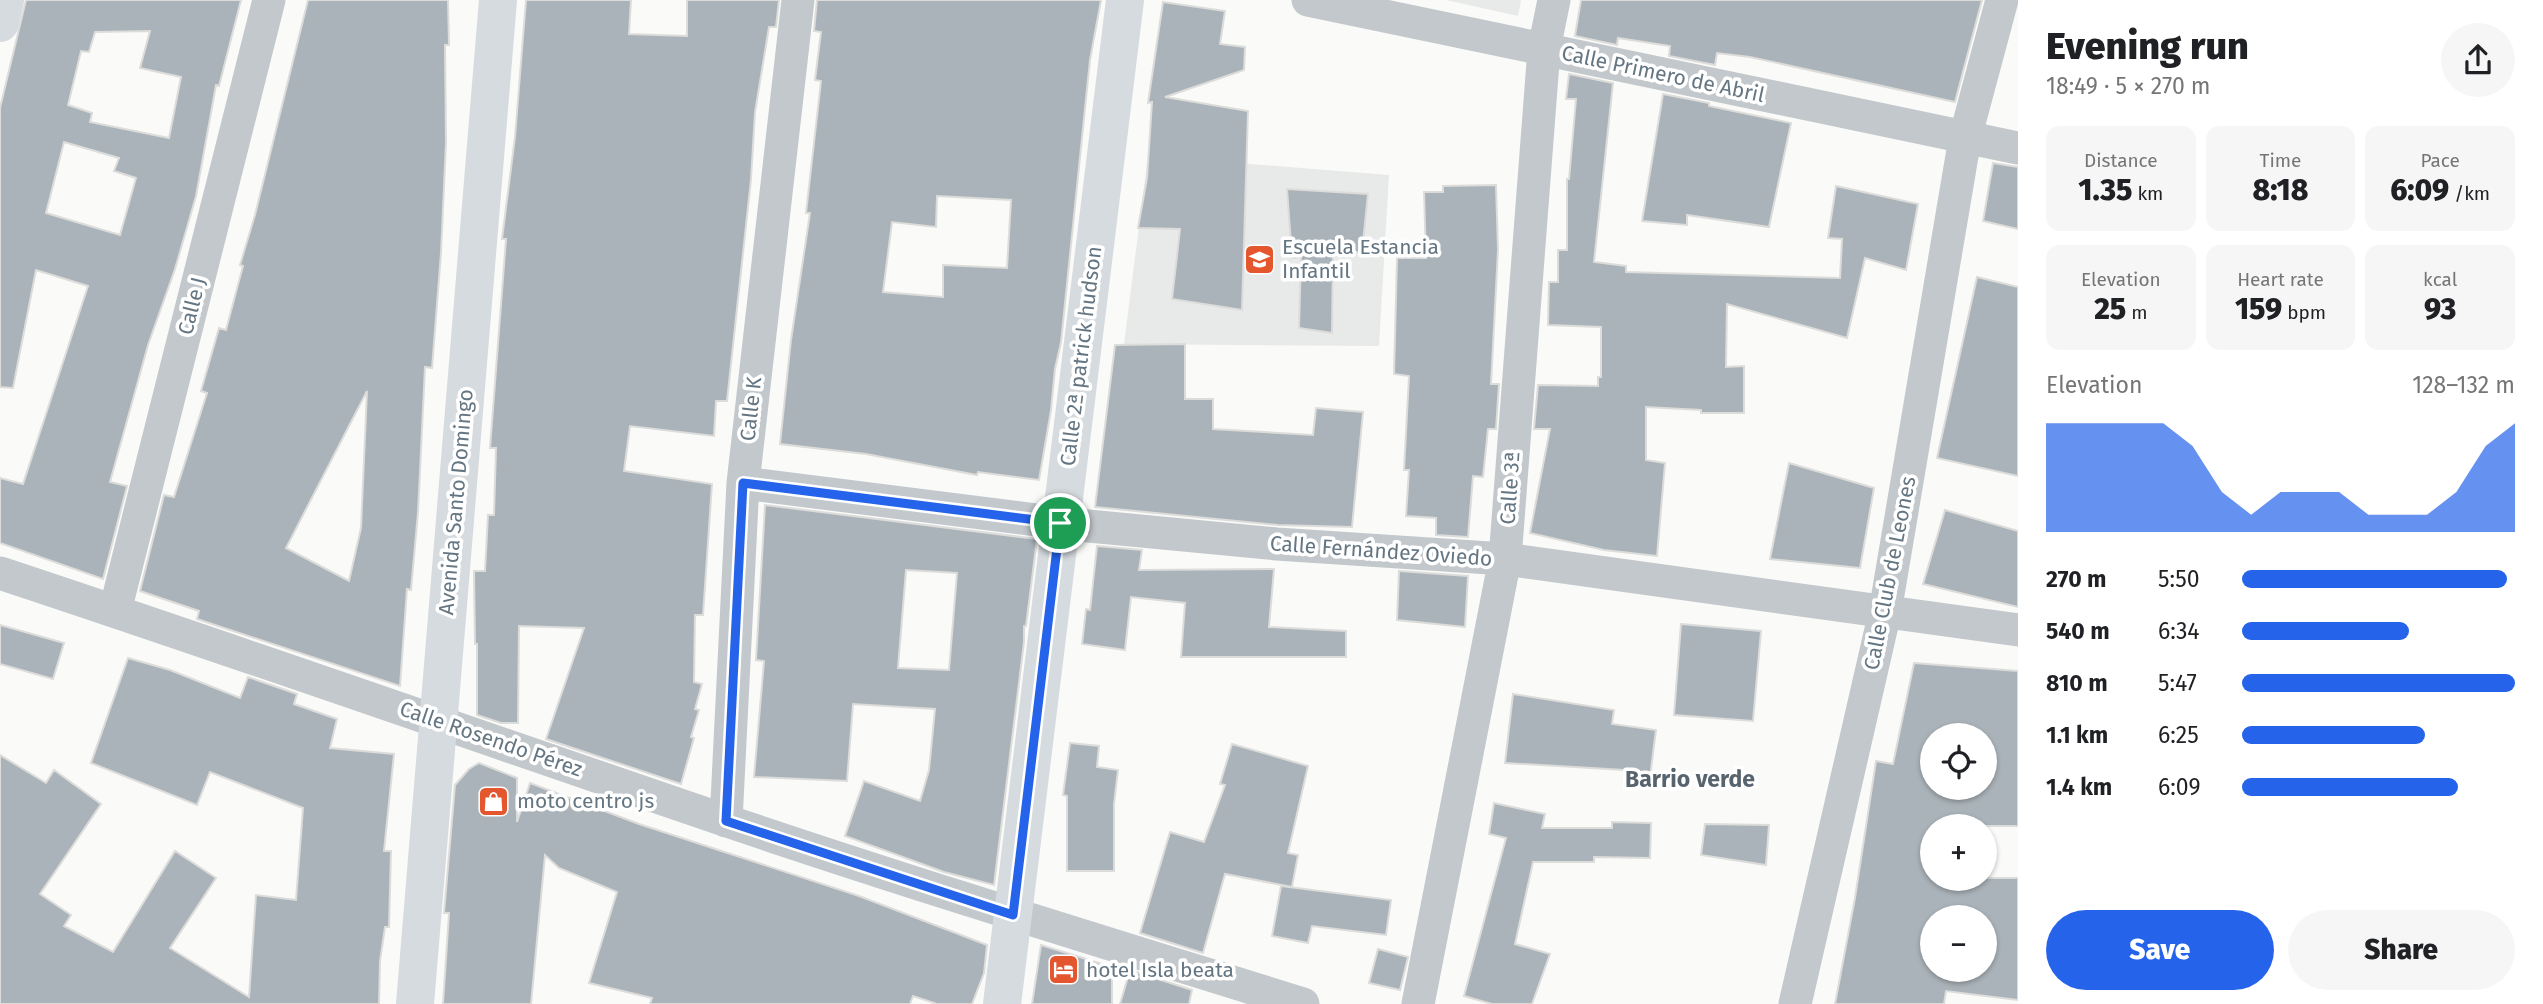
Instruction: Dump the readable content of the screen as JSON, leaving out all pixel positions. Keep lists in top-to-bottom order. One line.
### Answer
{"streets":{"main road":["Calle 2ª patrick hudson","Avenida Santo Domingo"],"street":["Calle Primero de Abril","Calle J","Calle K","Calle 3ª","Calle Fernández Oviedo","Calle Club de Leones","Calle Rosendo Pérez"]},"crossings":[["Calle Primero de Abril","Calle 3ª"],["Calle Primero de Abril","Calle Club de Leones"],["Calle J","Calle Rosendo Pérez"],["Calle 2ª patrick hudson","Calle Fernández Oviedo"],["Calle 2ª patrick hudson","Calle Rosendo Pérez"],["Calle K","Calle Fernández Oviedo"],["Calle K","Calle Rosendo Pérez"],["Calle 3ª","Calle Fernández Oviedo"],["Avenida Santo Domingo","Calle Rosendo Pérez"],["Calle Fernández Oviedo","Calle Club de Leones"]],"districts":["Barrio verde"],"places":{"school or university":["Escuela Estancia Infantil"],"shop":["moto centro js"],"hotel":["hotel Isla beata"]},"page":{"heading":["Evening run","18:49 · 5 × 270 m"],"stats":[["Distance","1.35 km"],["Time","8:18"],["Pace","6:09 /km"],["Elevation","25 m"],["Heart rate","159 bpm"],["kcal","93"]],"chart":["Elevation","128–132 m"],"list":[{"name":"270 m","note":"5:50"},{"name":"540 m","note":"6:34"},{"name":"810 m","note":"5:47"},{"name":"1.1 km","note":"6:25"},{"name":"1.4 km","note":"6:09"}],"map_buttons":["+","−"],"buttons":["Save","Share"]}}
